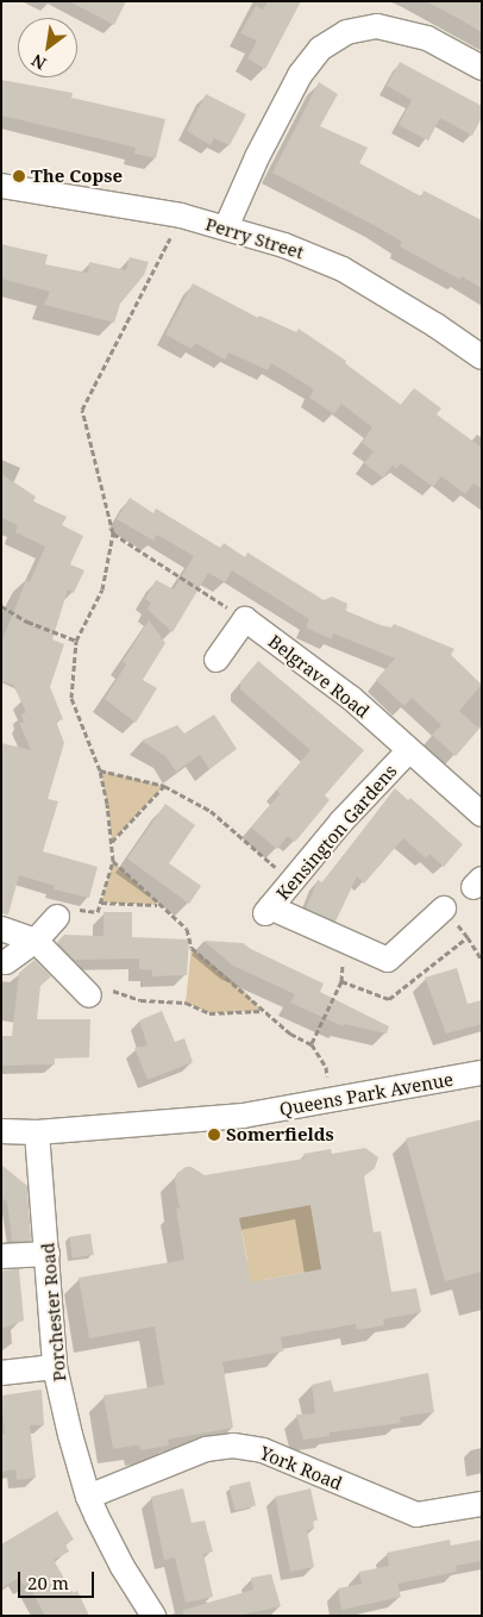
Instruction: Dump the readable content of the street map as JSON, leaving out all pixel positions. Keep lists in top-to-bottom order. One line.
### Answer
{"streets":{"street":["Perry Street","Belgrave Road","Kensington Gardens","Queens Park Avenue","Porchester Road","York Road"]},"crossings":[["Belgrave Road","Kensington Gardens"],["Queens Park Avenue","Porchester Road"],["Porchester Road","York Road"]],"places":["The Copse","Somerfields"],"scale_bar":"20 m","north":"bottom left"}
